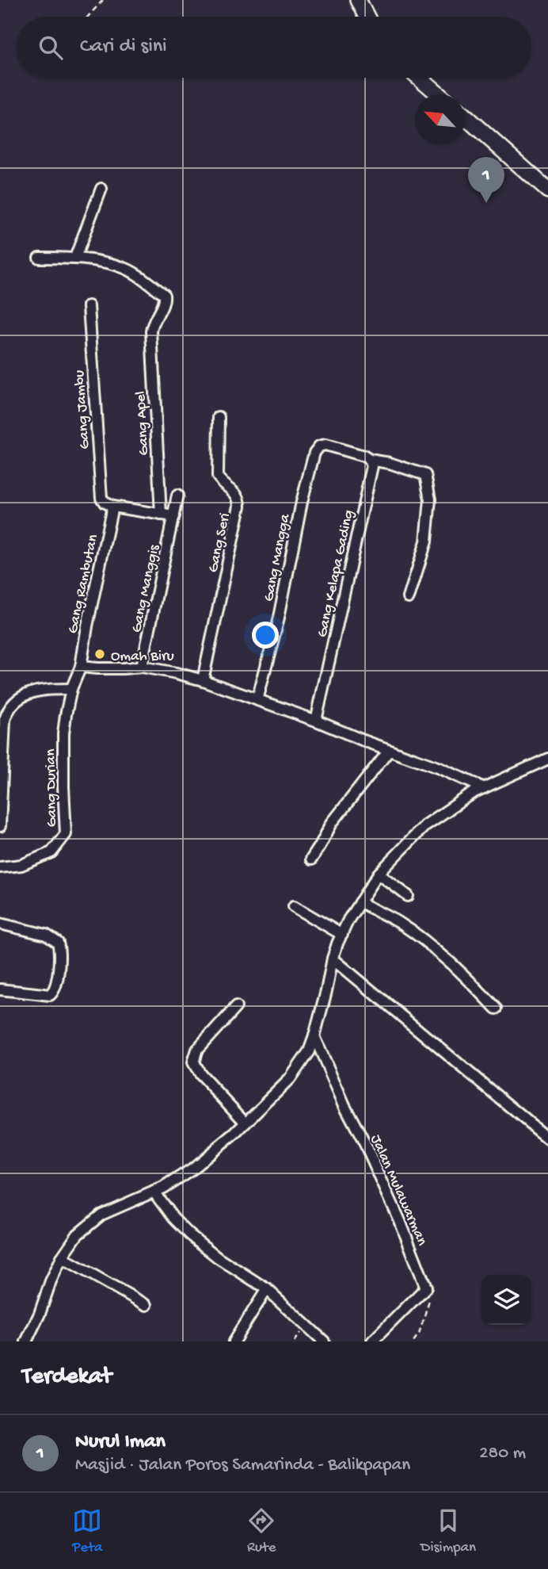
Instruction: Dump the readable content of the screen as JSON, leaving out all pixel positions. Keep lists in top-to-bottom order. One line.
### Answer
{"streets":{"street":["Gang Jambu","Gang Apel","Gang Seri","Gang Mangga","Gang Kelapa Gading","Gang Rambutan","Gang Manggis","Gang Durian","Jalan Mulawarman"]},"crossings":[["Gang Jambu","Gang Rambutan"],["Gang Mangga","Gang Kelapa Gading"],["Gang Rambutan","Gang Durian"]],"places":["Omah Biru"],"north":"top left","page":{"search":"Cari di sini","pins":"1","heading":"Terdekat","list":[{"mark":"1","name":"Nurul Iman","note":"Masjid · Jalan Poros Samarinda - Balikpapan","value":"280 m"}],"nav":["Peta","Rute","Disimpan"]}}
